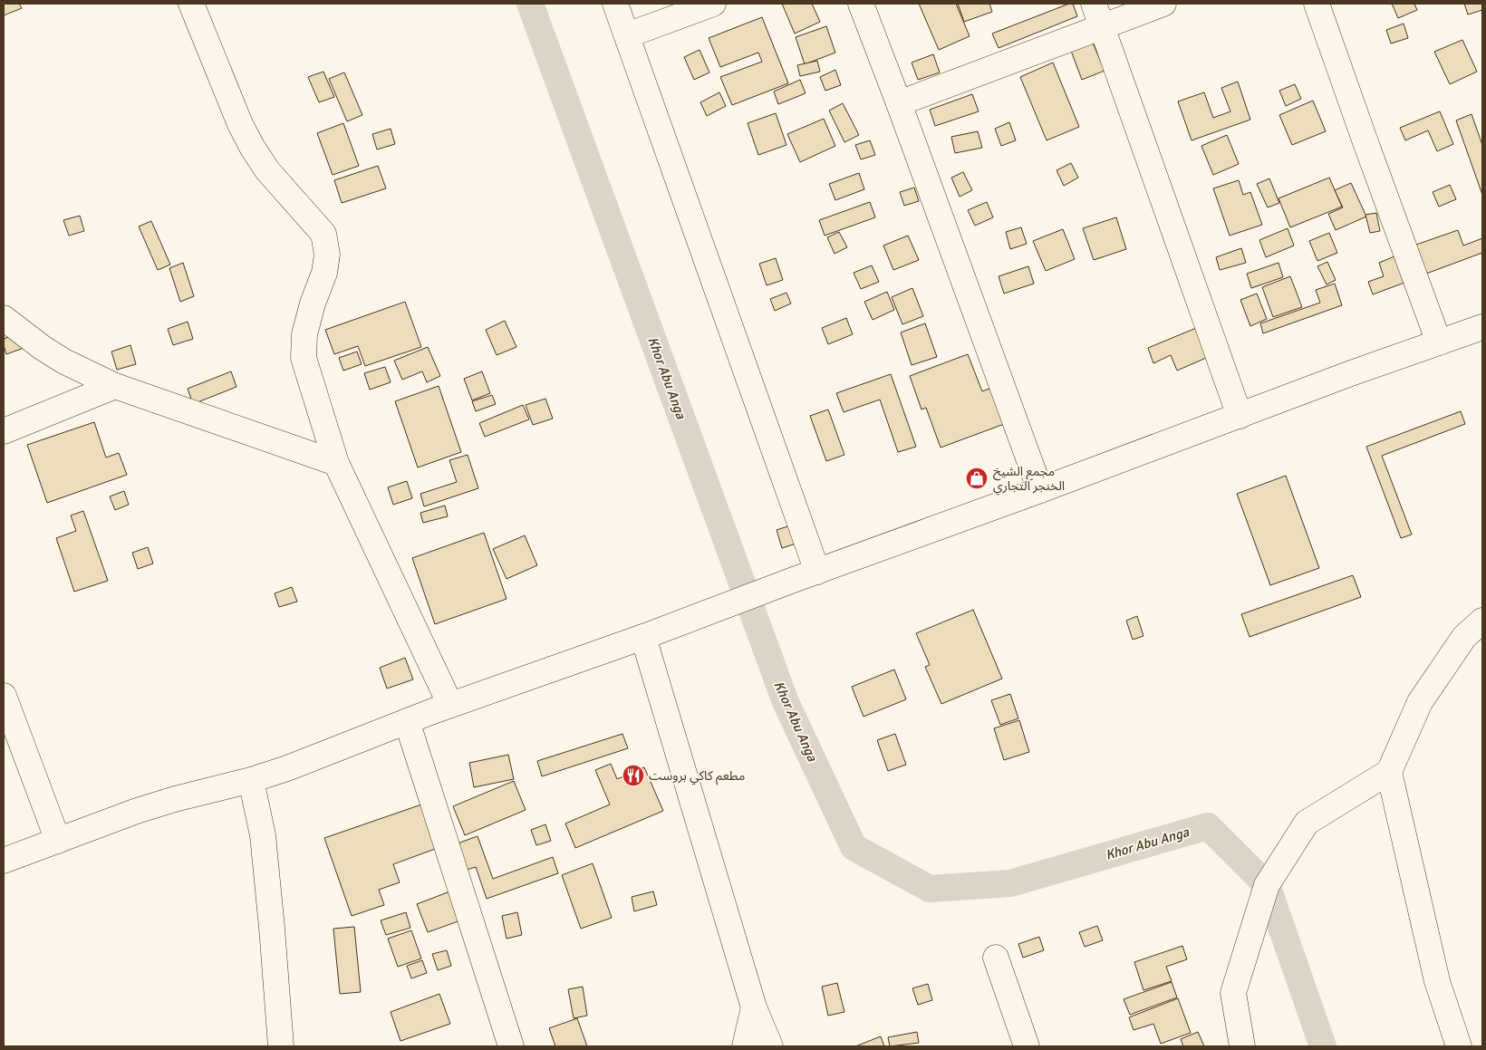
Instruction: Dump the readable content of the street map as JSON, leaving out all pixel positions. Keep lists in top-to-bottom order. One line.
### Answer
{"water":["Khor Abu Anga"],"places":{"shop":["مجمع الشيخ الخنجر التجاري"],"restaurant":["مطعم كاكي بروست"]}}
